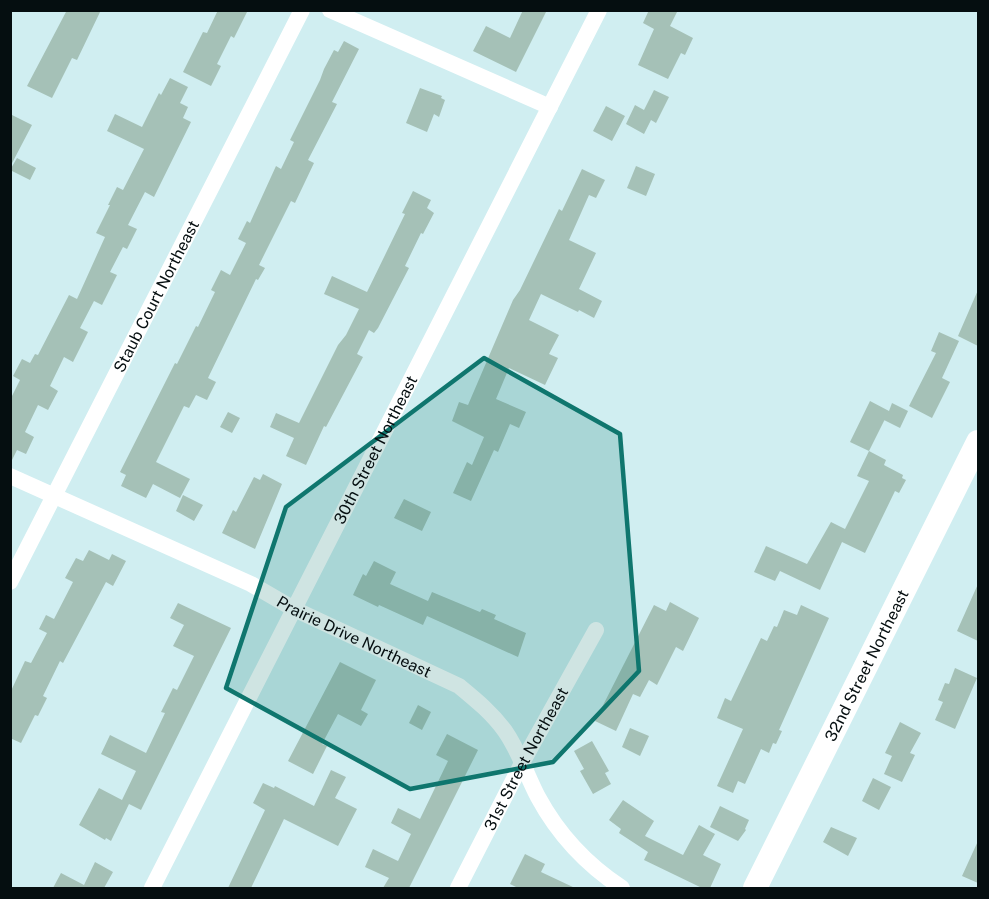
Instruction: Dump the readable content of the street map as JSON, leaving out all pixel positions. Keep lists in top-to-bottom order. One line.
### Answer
{"streets":{"main road":["32nd Street Northeast"],"street":["Staub Court Northeast","30th Street Northeast","Prairie Drive Northeast","31st Street Northeast"]},"crossings":[["Staub Court Northeast","Prairie Drive Northeast"],["30th Street Northeast","Prairie Drive Northeast"],["Prairie Drive Northeast","31st Street Northeast"]]}
